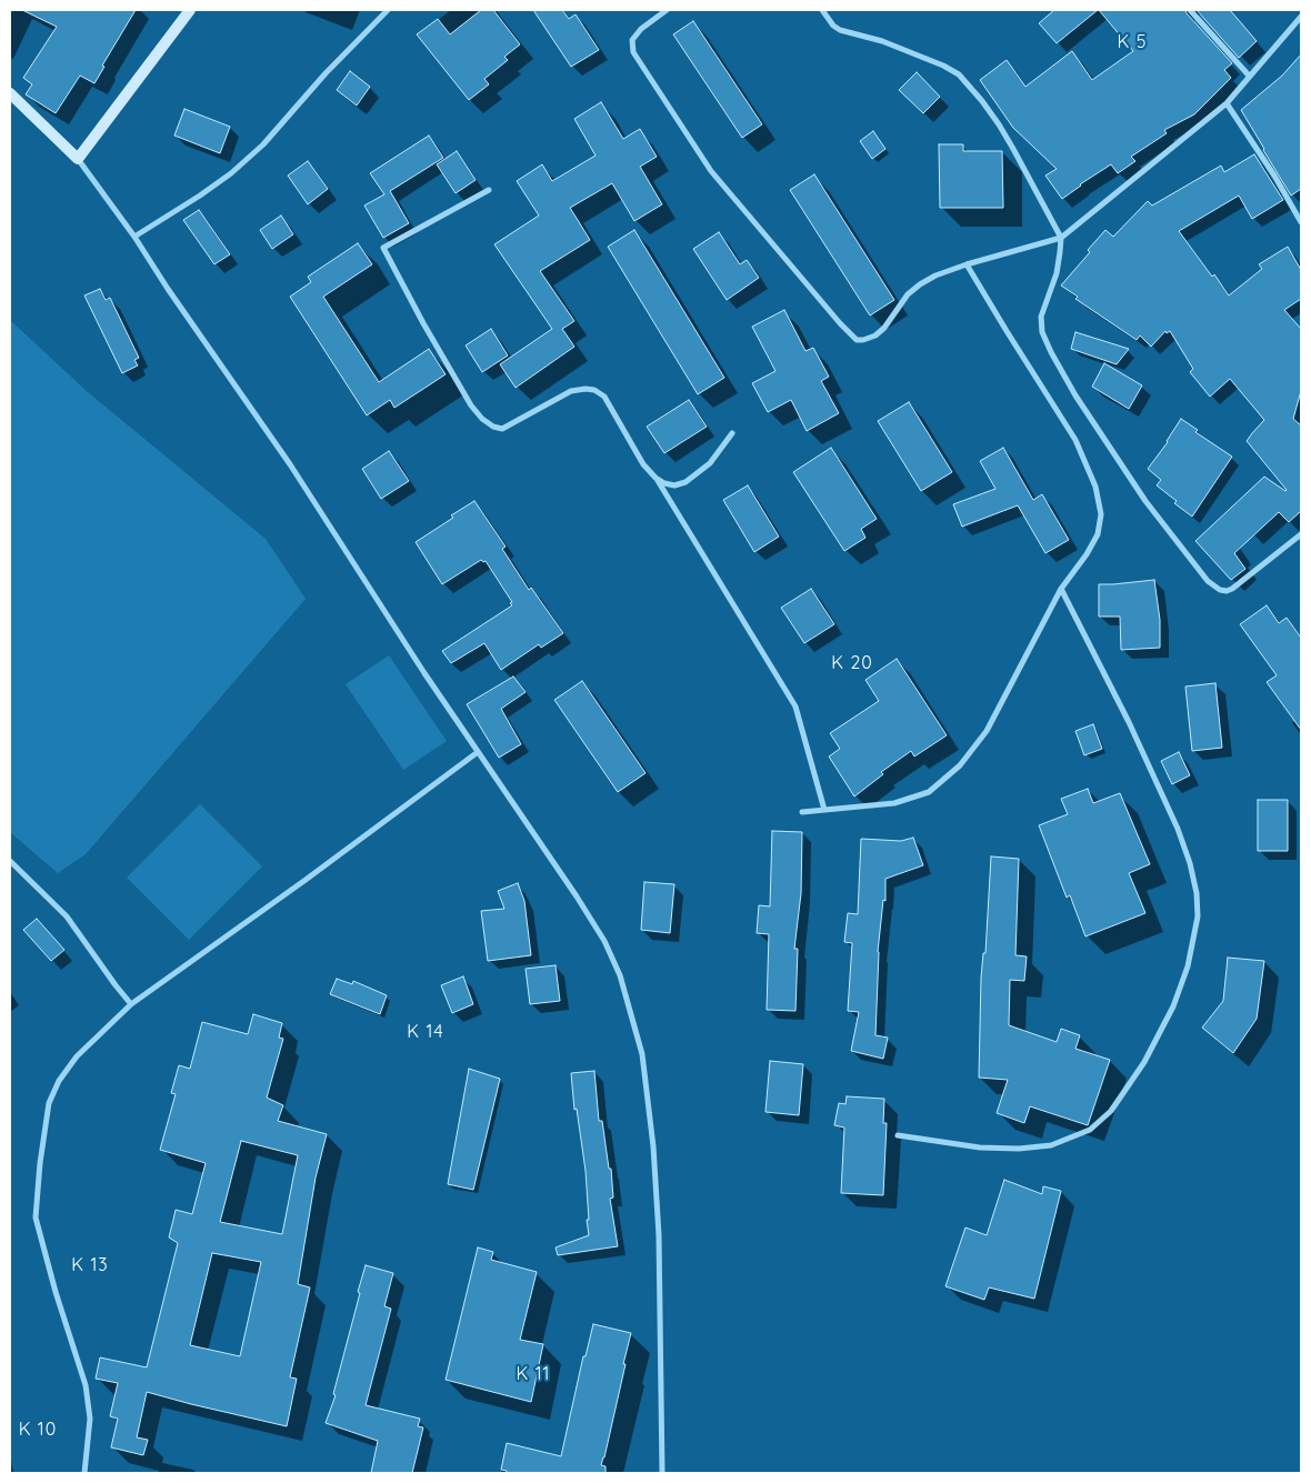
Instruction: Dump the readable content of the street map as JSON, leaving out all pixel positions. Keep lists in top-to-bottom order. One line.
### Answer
{"districts":["K 5","K 20","K 14","K 13","K 11","K 10"]}
